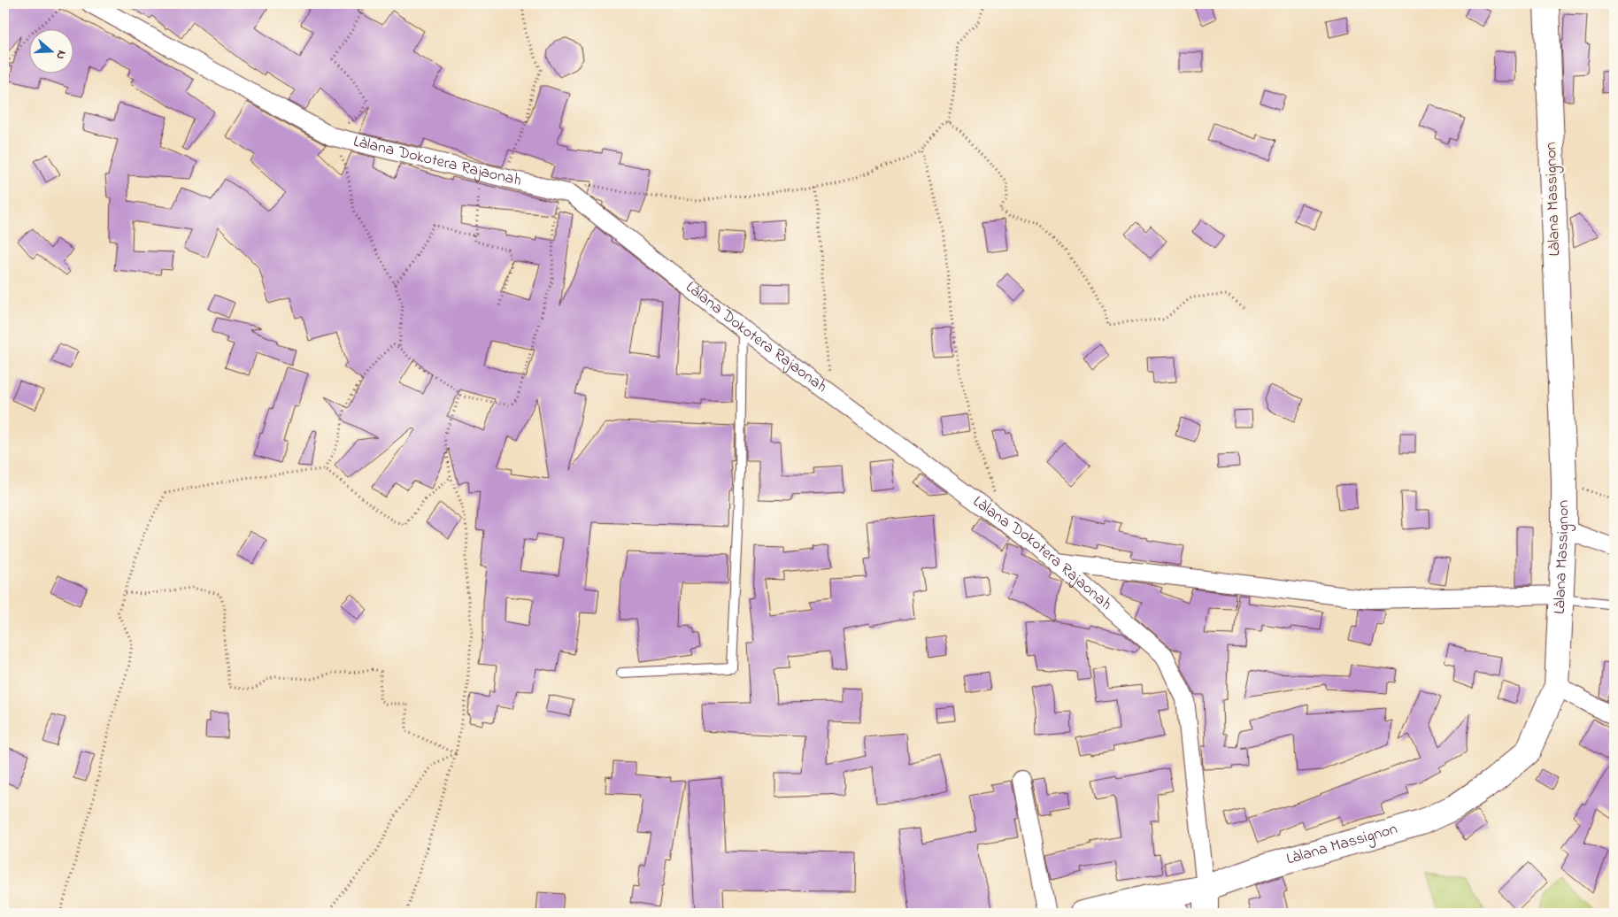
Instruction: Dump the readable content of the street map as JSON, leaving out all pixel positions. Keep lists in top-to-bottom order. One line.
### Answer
{"streets":{"main road":["Làlana Massignon"],"street":["Làlana Dokotera Rajaonah"]},"crossings":[["Làlana Dokotera Rajaonah","Làlana Massignon"]],"north":"right"}
